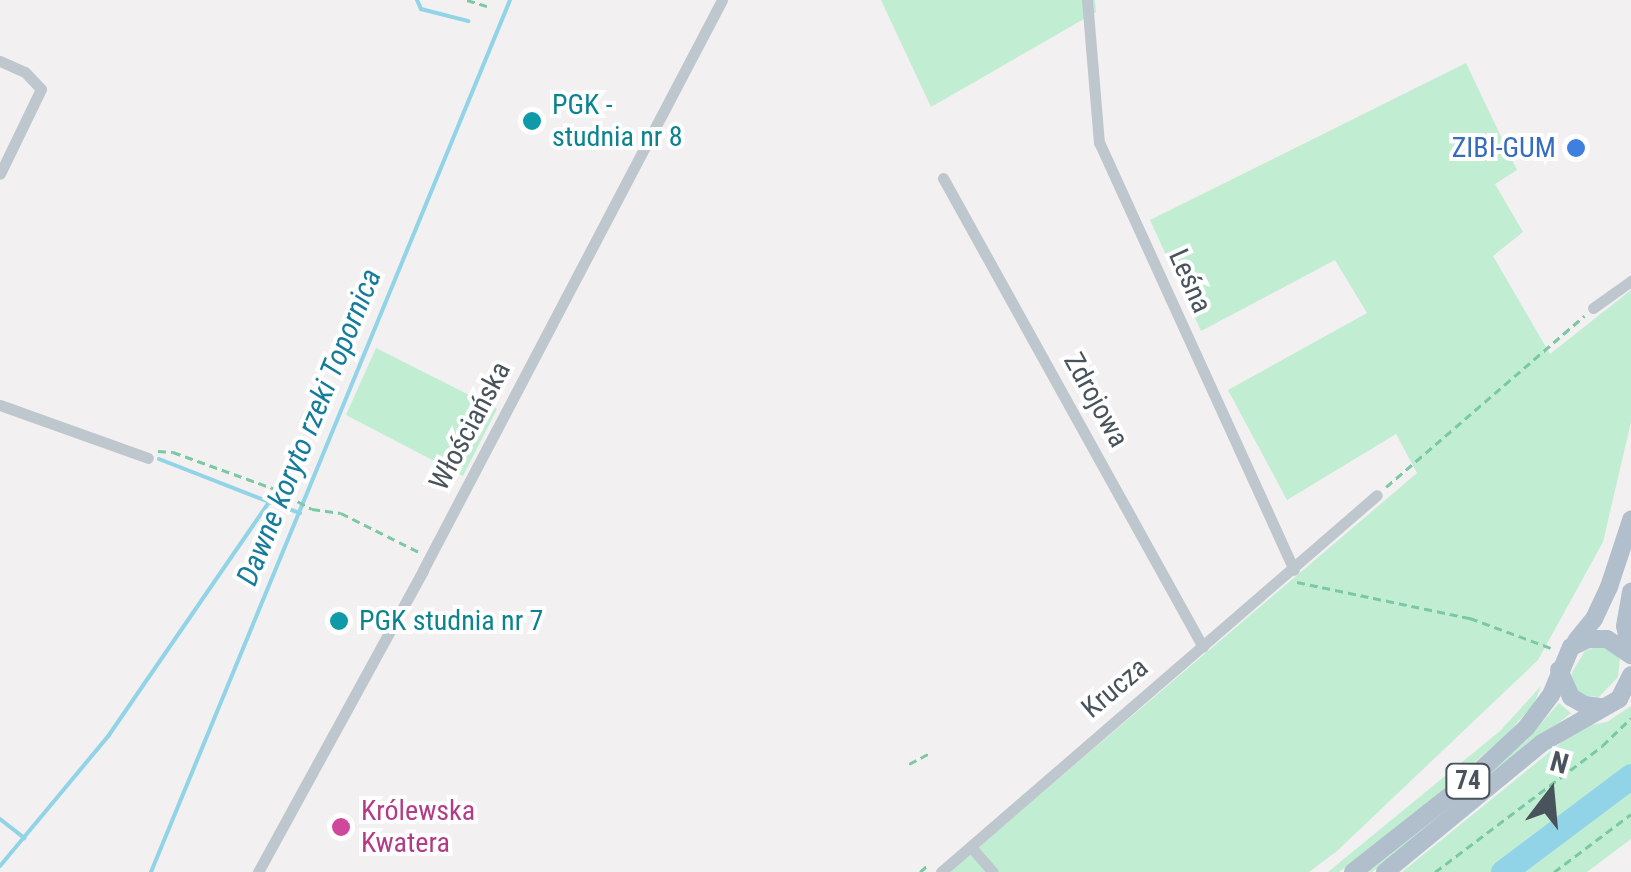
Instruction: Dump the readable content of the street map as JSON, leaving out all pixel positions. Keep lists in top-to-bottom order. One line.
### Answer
{"streets":{"main road":["74"],"street":["Leśna","Zdrojowa","Włościańska","Krucza"]},"crossings":[["Leśna","Krucza"],["Zdrojowa","Krucza"]],"water":["Dawne koryto rzeki Topornica"],"places":["PGK - studnia nr 8","ZIBI-GUM","PGK studnia nr 7","Królewska Kwatera"],"north":"top"}
